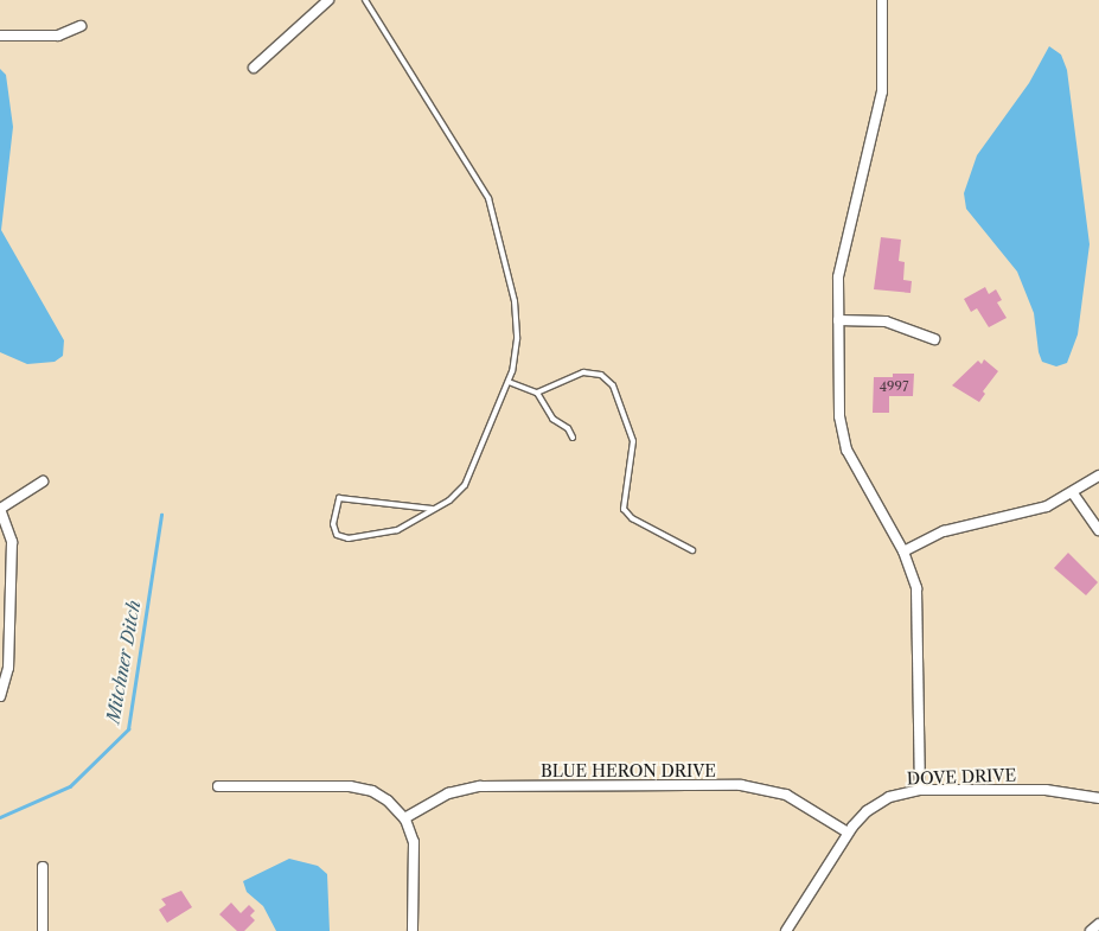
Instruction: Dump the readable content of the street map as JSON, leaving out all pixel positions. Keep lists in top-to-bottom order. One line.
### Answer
{"streets":{"street":["BLUE HERON DRIVE","DOVE DRIVE"]},"crossings":[["BLUE HERON DRIVE","DOVE DRIVE"]],"water":["Mitchner Ditch"],"house_numbers":["4997"]}
